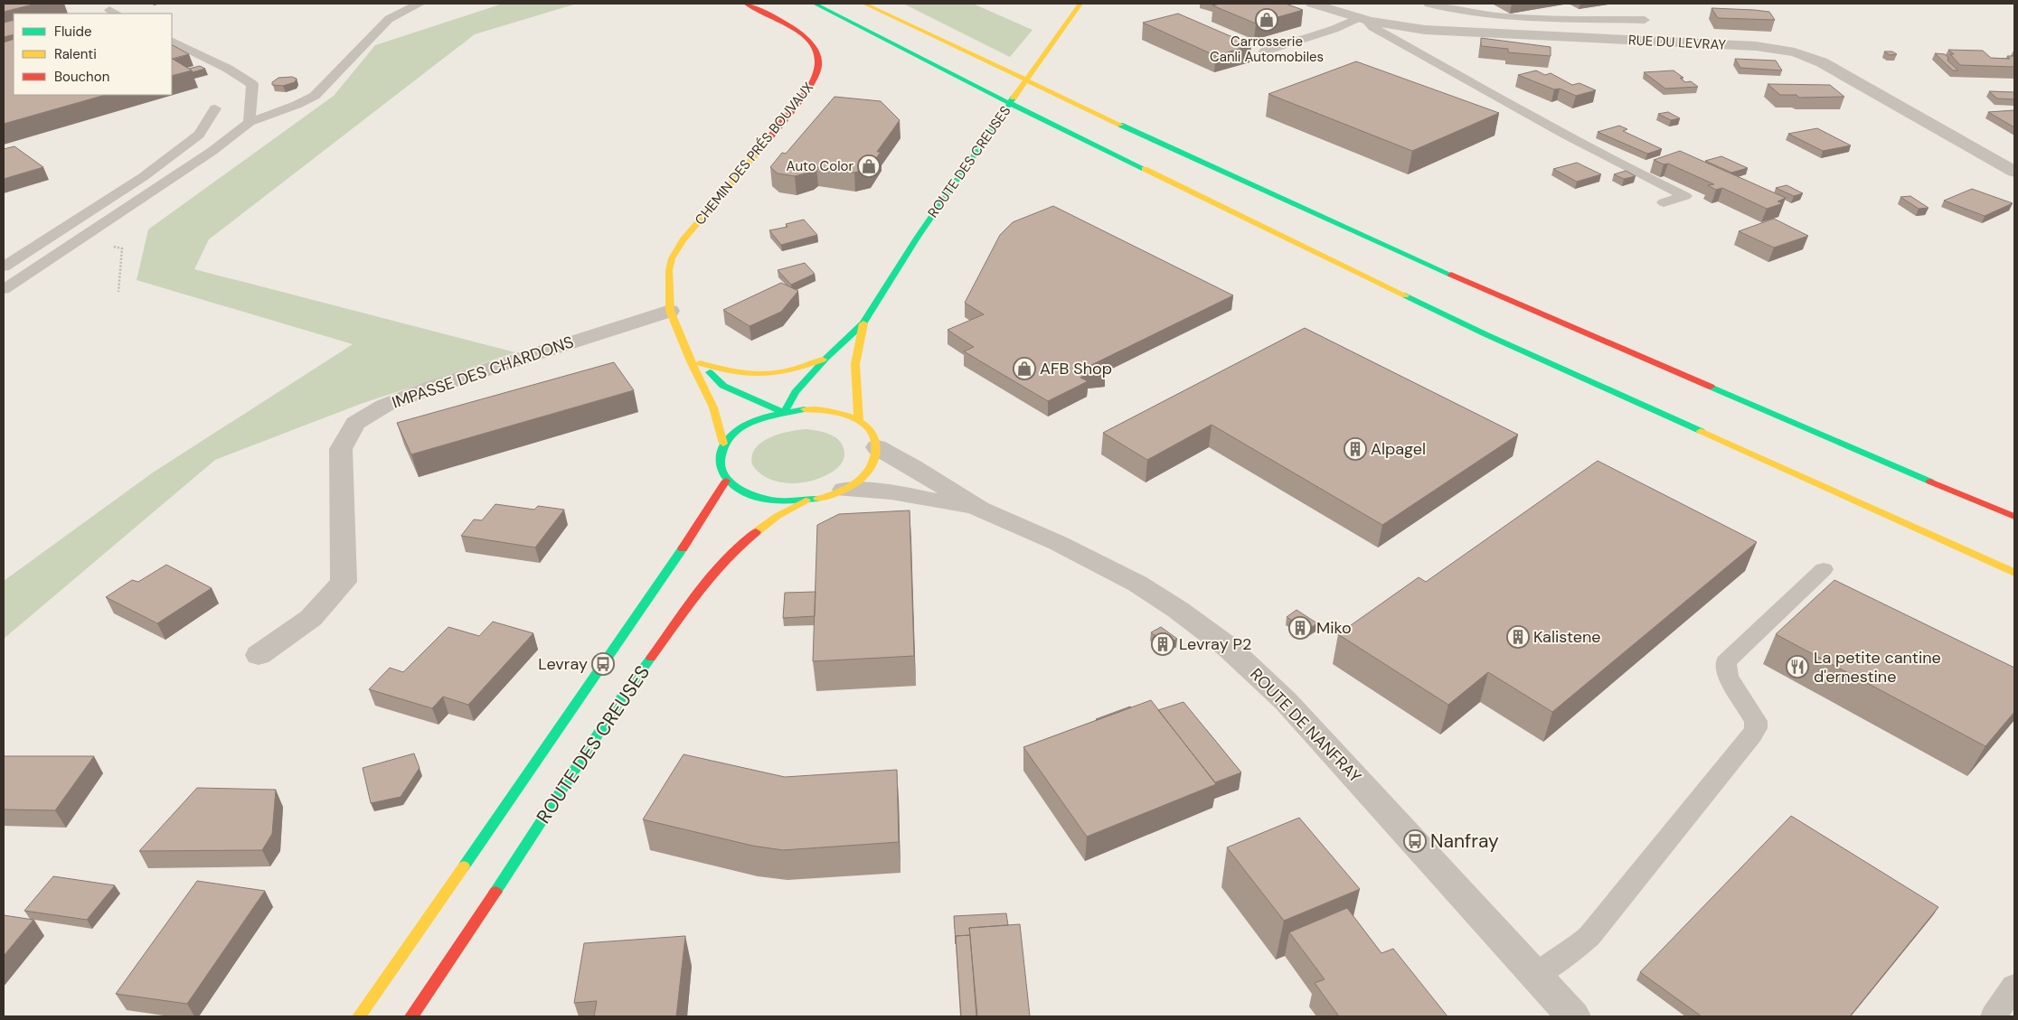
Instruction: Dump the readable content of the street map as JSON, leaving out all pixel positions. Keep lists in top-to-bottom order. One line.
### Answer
{"streets":{"main road":["CHEMIN DES PRÉS BOUVAUX","ROUTE DES CREUSES"],"street":["RUE DU LEVRAY","IMPASSE DES CHARDONS","ROUTE DE NANFRAY"]},"crossings":[["CHEMIN DES PRÉS BOUVAUX","IMPASSE DES CHARDONS"],["ROUTE DES CREUSES","ROUTE DE NANFRAY"]],"places":{"shop":["Carrosserie Canli Automobiles","Auto Color","AFB Shop"],"building":["Alpagel","Miko","Kalistene","Levray P2"],"bus stop":["Levray","Nanfray"],"restaurant":["La petite cantine d'ernestine"]},"legend":["Fluide","Ralenti","Bouchon"]}
